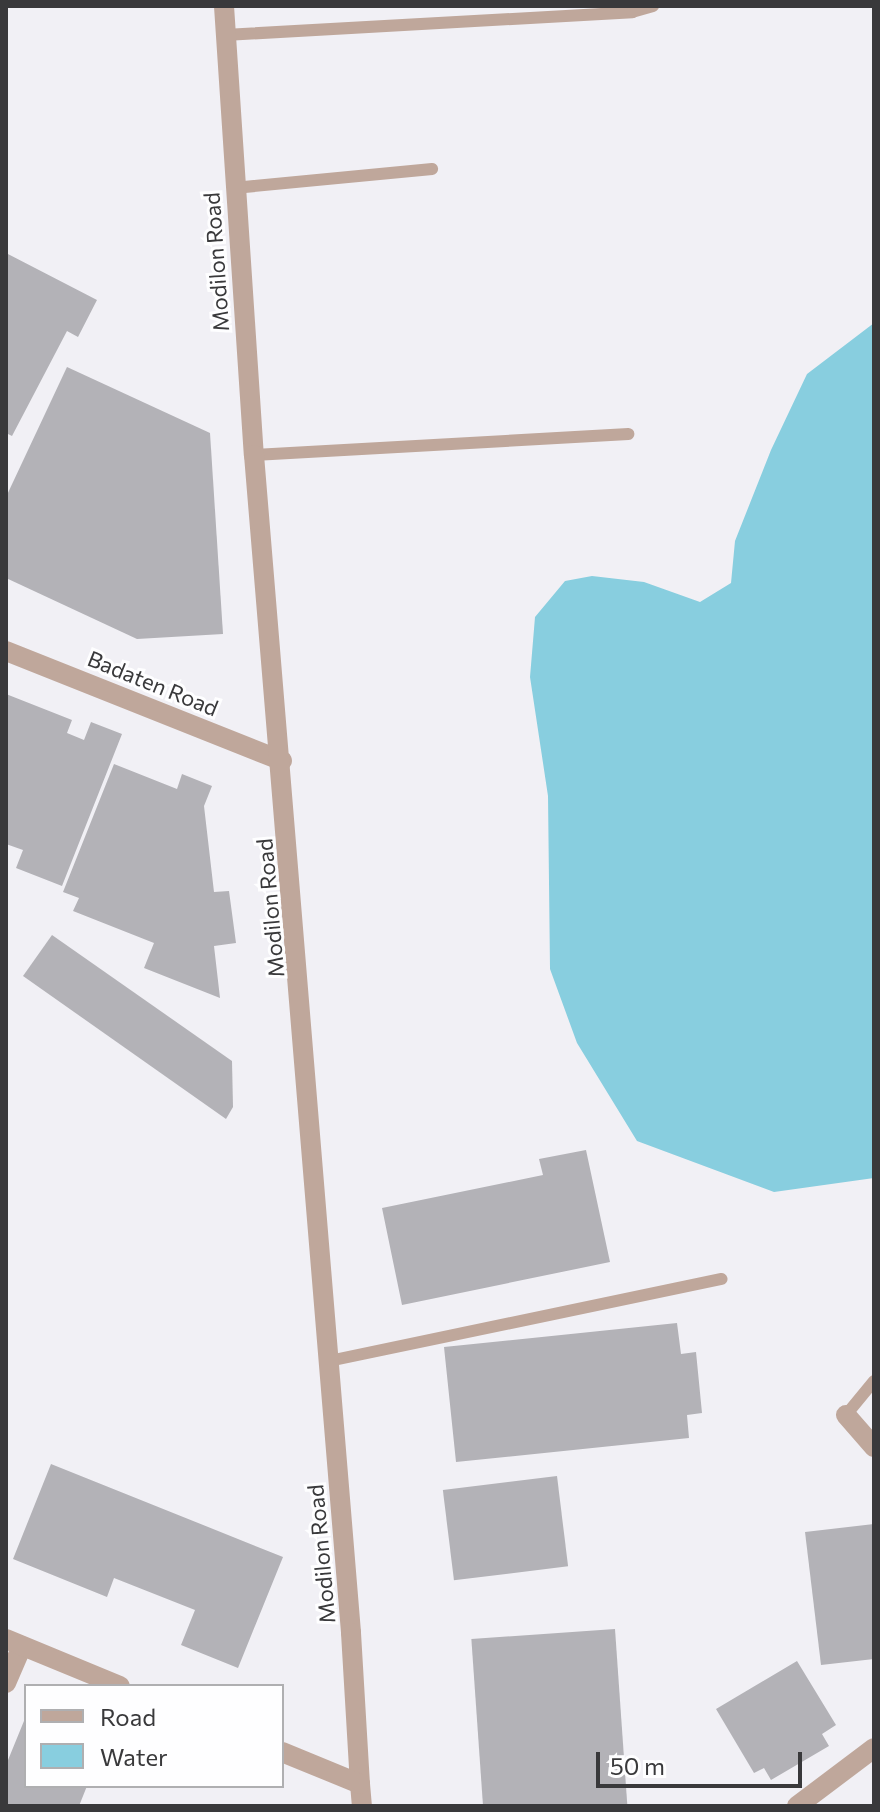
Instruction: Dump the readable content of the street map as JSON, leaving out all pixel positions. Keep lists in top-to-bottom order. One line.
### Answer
{"streets":{"street":["Modilon Road","Badaten Road"]},"crossings":[["Modilon Road","Badaten Road"]],"legend":["Road","Water"],"scale_bar":"50 m"}
